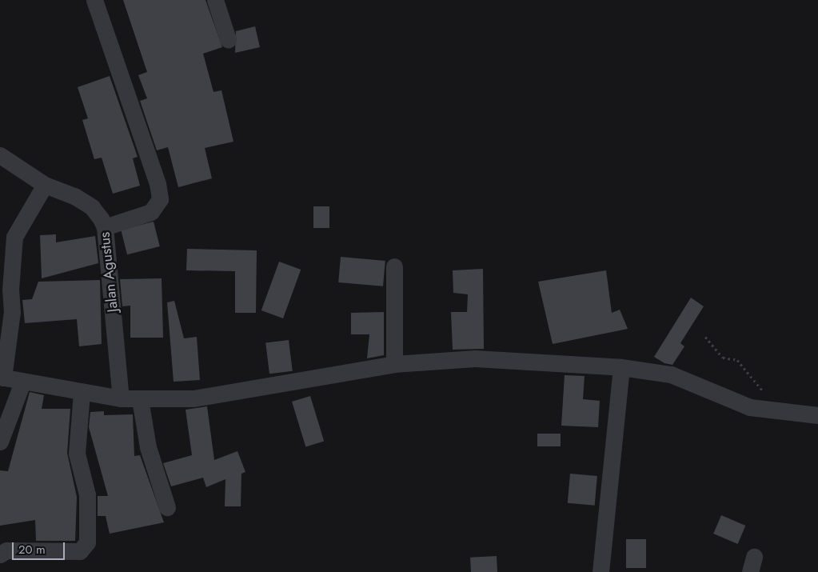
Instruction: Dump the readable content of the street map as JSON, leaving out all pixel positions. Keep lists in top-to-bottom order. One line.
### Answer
{"streets":{"street":["Jalan Agustus"]},"scale_bar":"20 m"}
